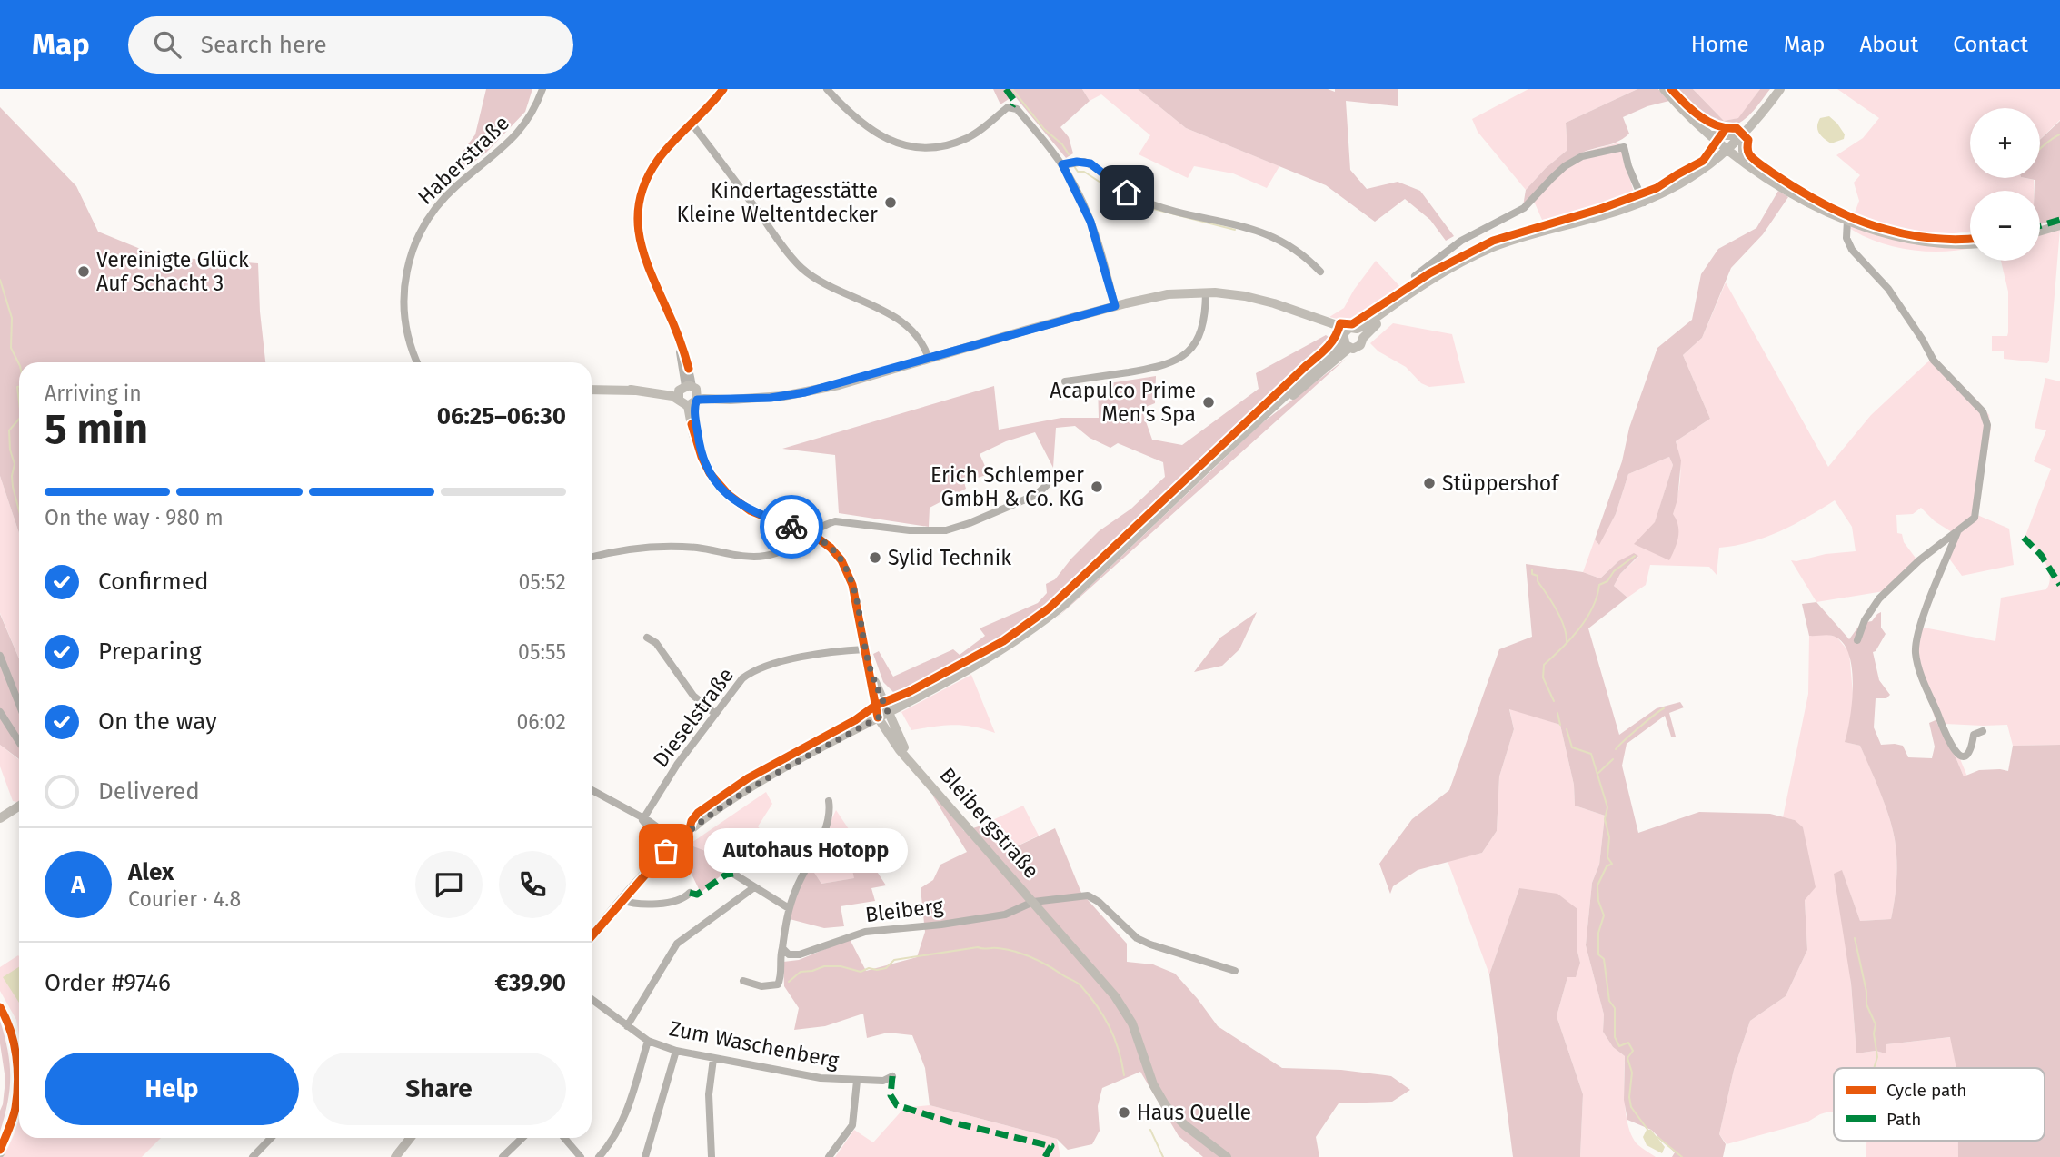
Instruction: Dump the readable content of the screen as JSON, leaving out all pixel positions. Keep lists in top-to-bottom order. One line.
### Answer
{"streets":{"street":["Haberstraße","Dieselstraße","Bleibergstraße","Bleiberg","Zum Waschenberg"]},"crossings":[["Bleibergstraße","Bleiberg"]],"places":["Kindertagesstätte Kleine Weltentdecker","Vereinigte Glück Auf Schacht 3","Acapulco Prime Men's Spa","Stüppershof","Erich Schlemper GmbH & Co. KG","Sylid Technik","Autohaus Hotopp","Haus Quelle"],"legend":["Cycle path","Path"],"page":{"header":"Map","search":"Search here","nav":["Home","Map","About","Contact"],"map_buttons":["+","−"],"heading":["5 min","Arriving in","06:25–06:30"],"panel":["Alex","Courier · 4.8","Order #9746","€39.90"],"bar":"On the way · 980 m","list":[["Confirmed","05:52"],["Preparing","05:55"],["On the way","06:02"],"Delivered"],"bubble":"Autohaus Hotopp","round":"A","buttons":["Help","Share"]}}
